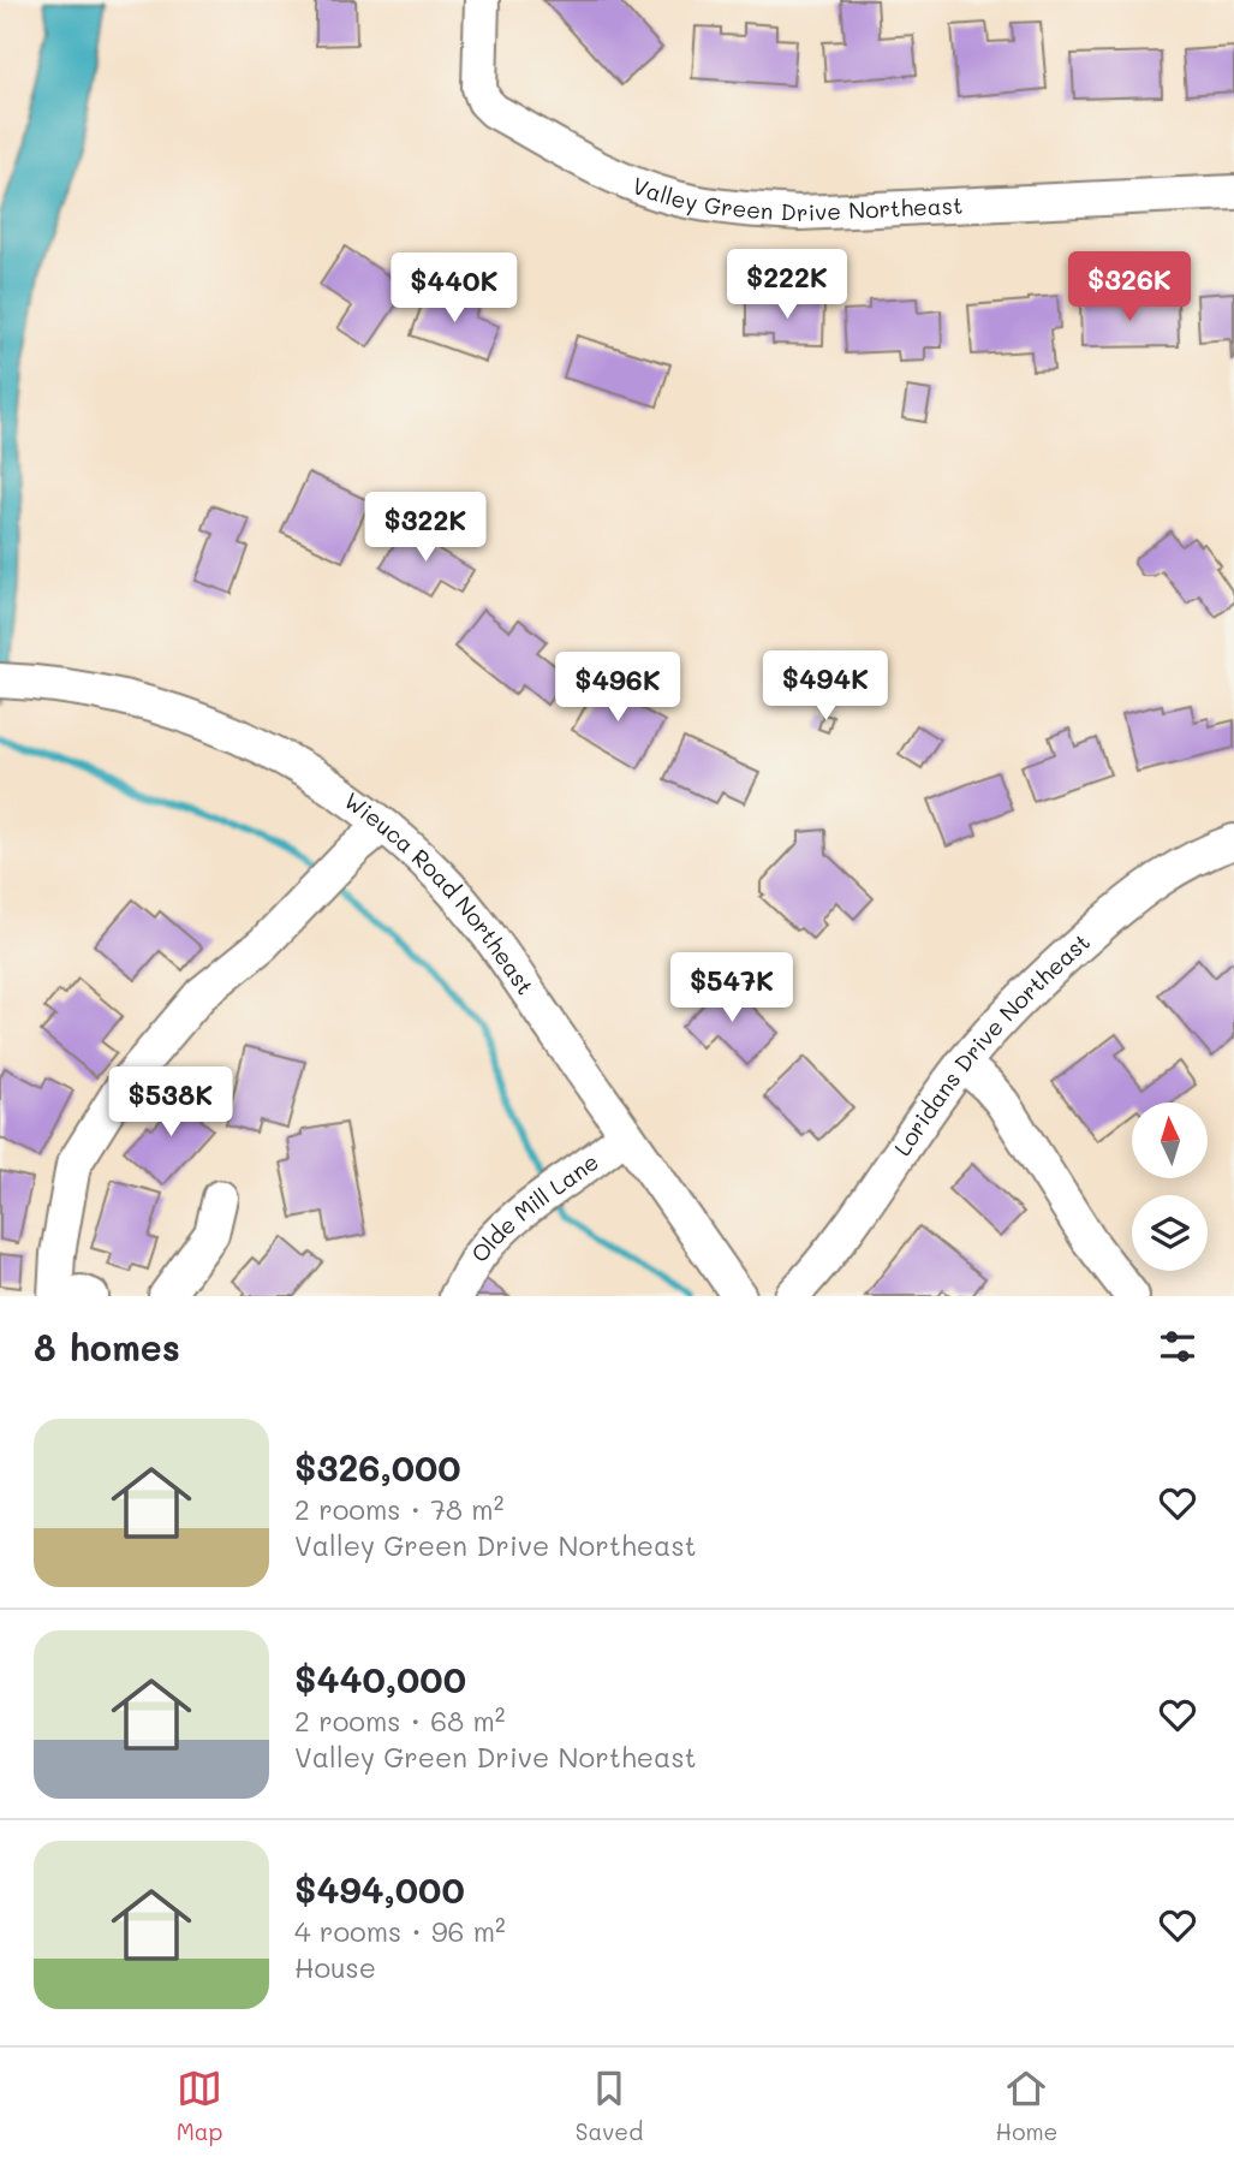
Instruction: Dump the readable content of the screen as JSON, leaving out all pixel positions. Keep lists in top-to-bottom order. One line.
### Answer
{"streets":{"street":["Valley Green Drive Northeast","Wieuca Road Northeast","Loridans Drive Northeast","Olde Mill Lane"]},"crossings":[["Wieuca Road Northeast","Olde Mill Lane"]],"north":"top","page":{"price":["$222K","$326K","$440K","$322K","$494K","$496K","$547K","$538K"],"heading":"8 homes","list":[{"name":"$326,000","note":"2 rooms · 78 m² · Valley Green Drive Northeast"},{"name":"$440,000","note":"2 rooms · 68 m² · Valley Green Drive Northeast"},{"name":"$494,000","note":"4 rooms · 96 m² · House"}],"tabs":["Map","Saved","Home"]}}
